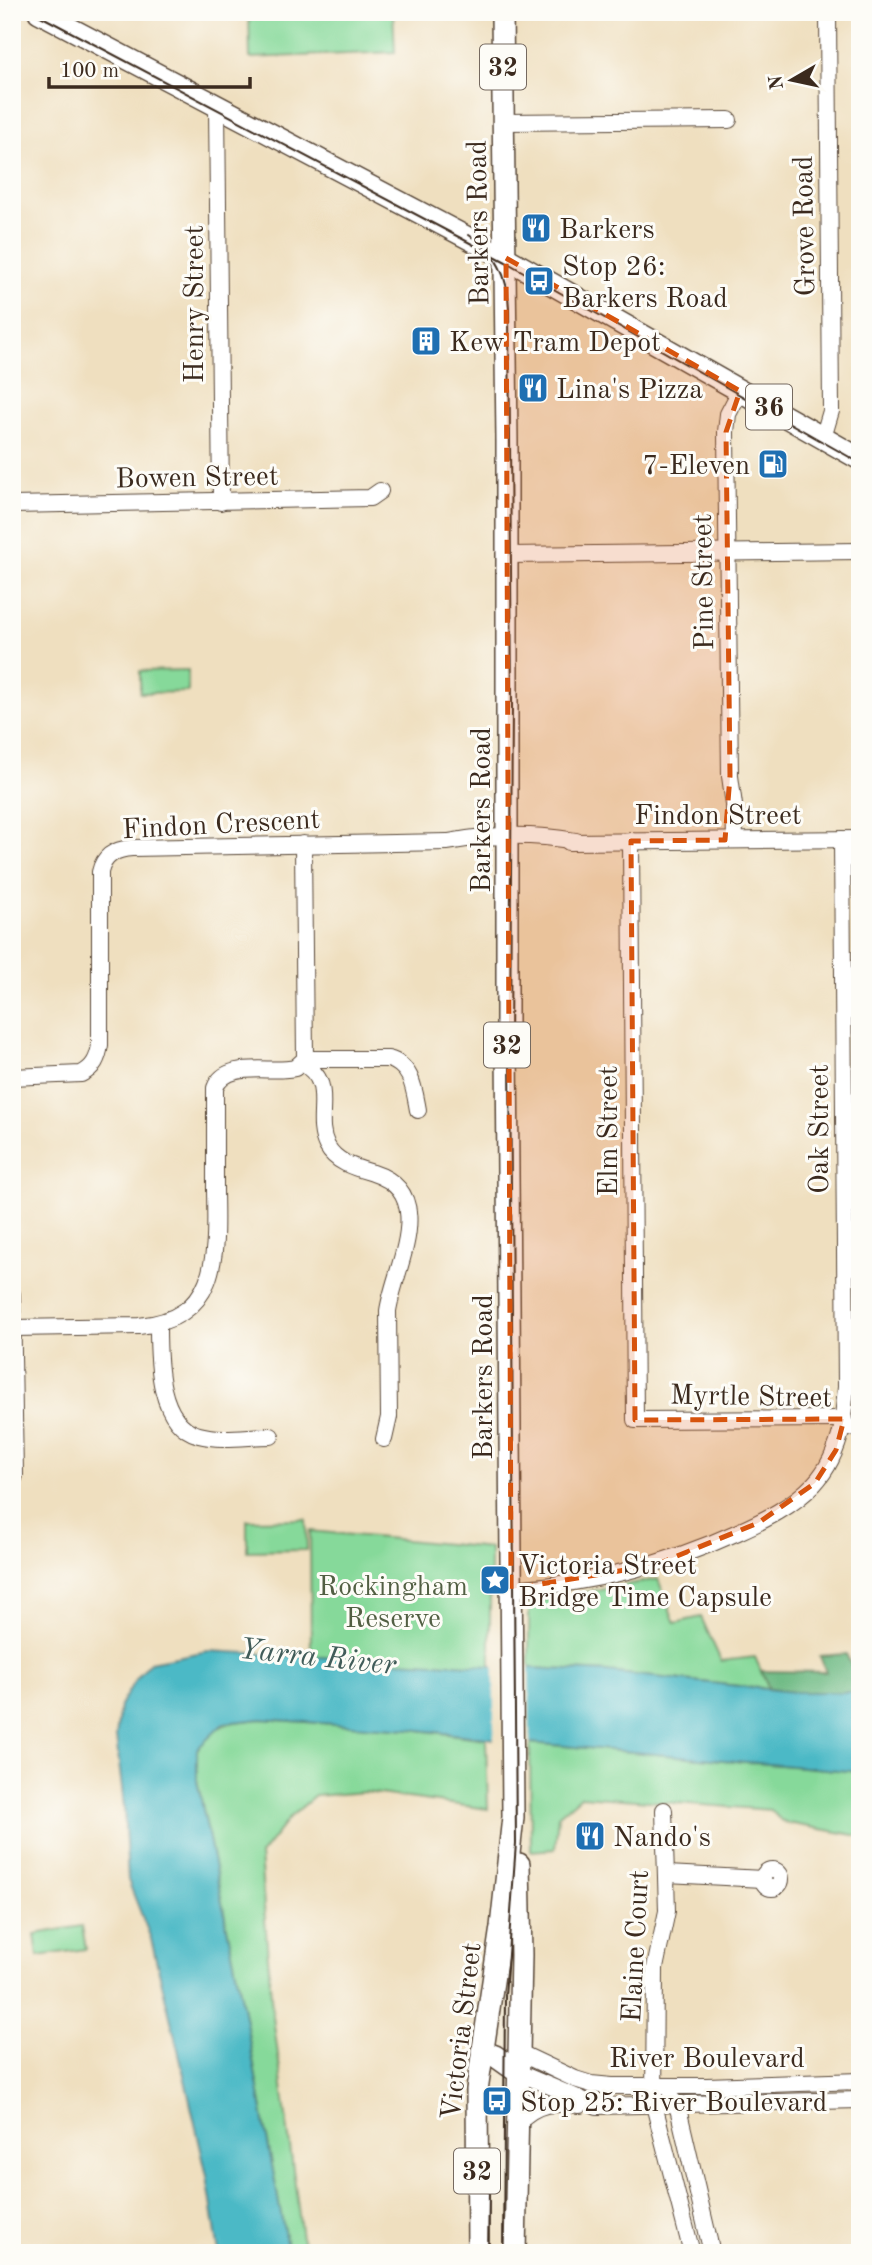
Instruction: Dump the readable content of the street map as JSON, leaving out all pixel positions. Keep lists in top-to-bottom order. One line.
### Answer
{"streets":{"main road":["32","Barkers Road","36","Victoria Street"],"street":["Grove Road","Henry Street","Bowen Street","Pine Street","Findon Street","Findon Crescent","Oak Street","Elm Street","Myrtle Street","Elaine Court","River Boulevard"]},"crossings":[["Barkers Road","36"],["Barkers Road","Findon Street"],["Barkers Road","Findon Crescent"],["Barkers Road","Oak Street"],["Barkers Road","Victoria Street"],["Grove Road","36"],["Henry Street","36"],["Henry Street","Bowen Street"],["36","Pine Street"],["Pine Street","Findon Street"],["Findon Street","Findon Crescent"],["Findon Street","Oak Street"],["Findon Street","Elm Street"],["Oak Street","Myrtle Street"],["Oak Street","Victoria Street"],["Elm Street","Myrtle Street"],["Elaine Court","River Boulevard"],["Victoria Street","River Boulevard"]],"water":["Yarra River"],"parks":["Rockingham Reserve"],"places":{"restaurant":["Barkers","Lina's Pizza","Nando's"],"bus stop":["Stop 26: Barkers Road","Stop 25: River Boulevard"],"building":["Kew Tram Depot"],"fuel station":["7-Eleven"],"place":["Victoria Street Bridge Time Capsule"]},"scale_bar":"100 m","north":"left"}
